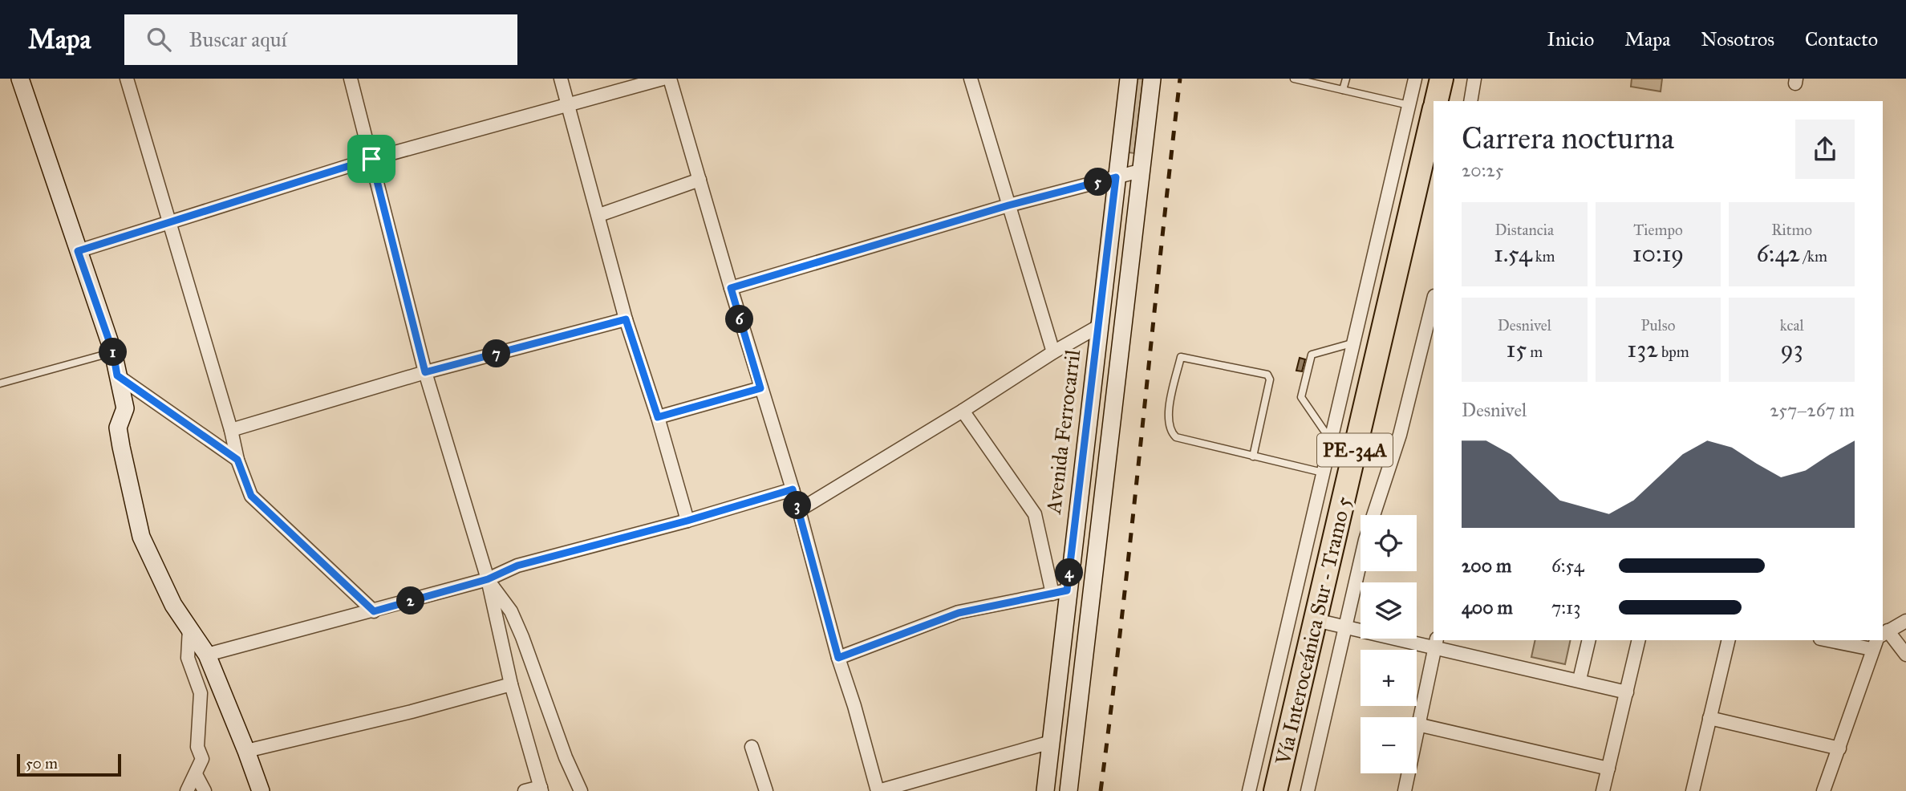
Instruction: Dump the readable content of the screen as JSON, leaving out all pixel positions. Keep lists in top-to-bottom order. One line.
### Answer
{"streets":{"highway":["PE-34A","Vía Interoceánica Sur - Tramo 5"],"main road":["Avenida Ferrocarril"]},"scale_bar":"50 m","page":{"header":"Mapa","search":"Buscar aquí","nav":["Inicio","Mapa","Nosotros","Contacto"],"heading":["Carrera nocturna","20:25"],"pins":["5","6","1","7","3","4","2"],"stats":[["Distancia","1.54 km"],["Tiempo","10:19"],["Ritmo","6:42 /km"],["Desnivel","15 m"],["Pulso","132 bpm"],["kcal","93"]],"chart":["Desnivel","257–267 m"],"map_buttons":["+","−"],"list":[{"name":"200 m","note":"6:54"},{"name":"400 m","note":"7:13"}],"scale":"50 m"}}
